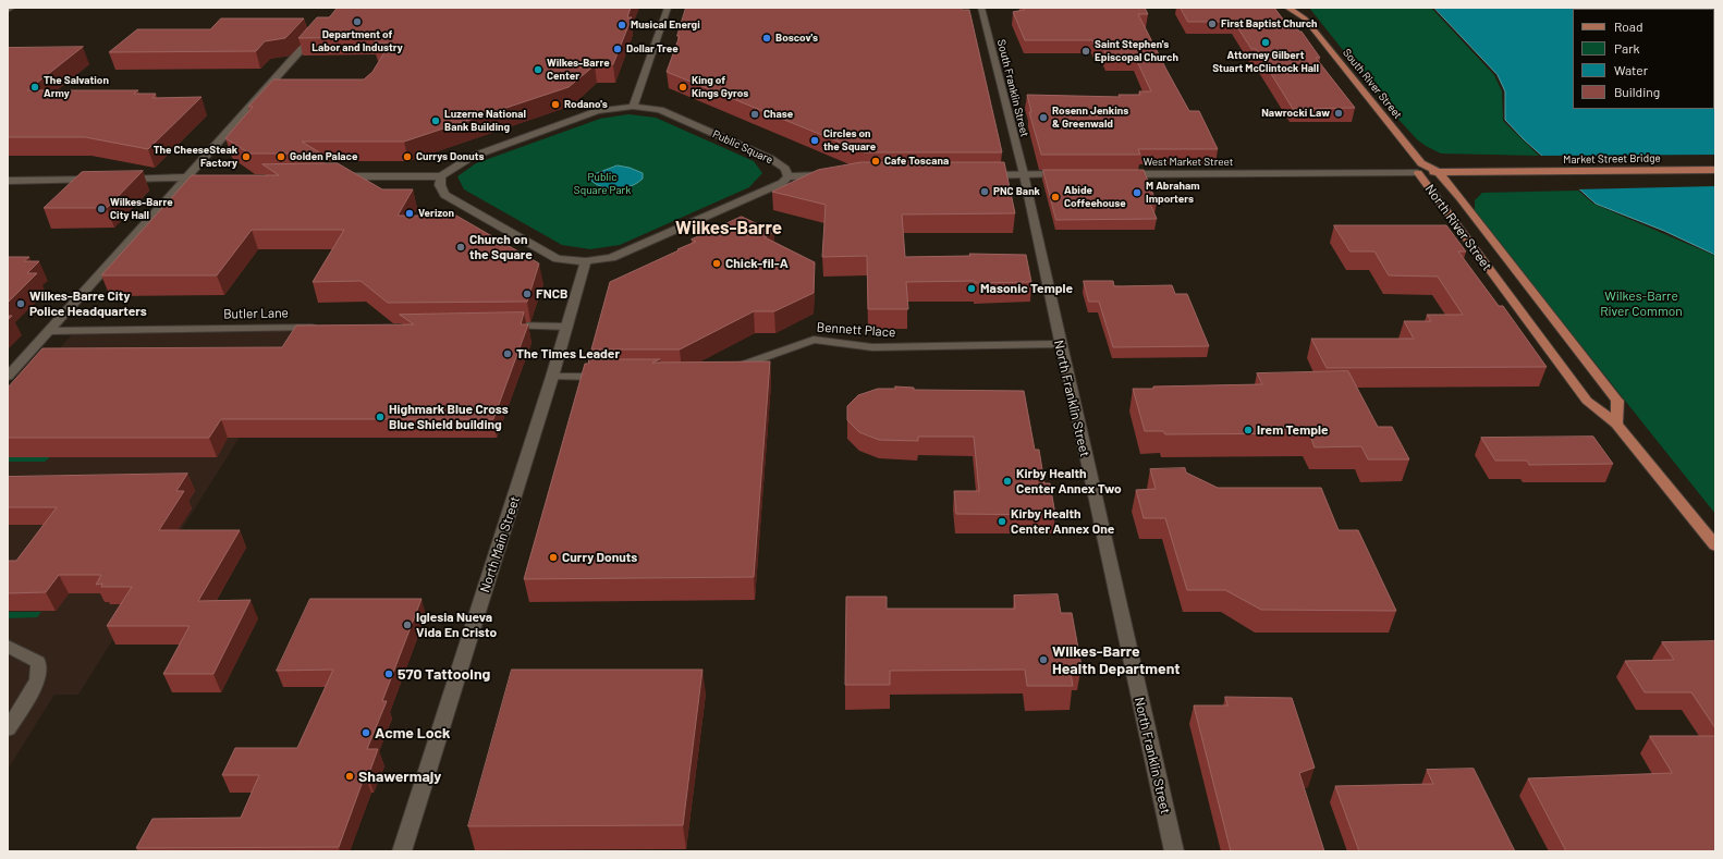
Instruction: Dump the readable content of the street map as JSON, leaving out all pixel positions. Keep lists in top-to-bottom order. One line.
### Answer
{"streets":{"main road":["South River Street","Market Street Bridge","West Market Street","North River Street"],"street":["South Franklin Street","Public Square","Butler Lane","Bennett Place","North Franklin Street","North Main Street"]},"crossings":[["South River Street","West Market Street"],["South River Street","North River Street"],["South Franklin Street","North Franklin Street"],["Market Street Bridge","West Market Street"],["West Market Street","North River Street"],["Bennett Place","North Franklin Street"]],"districts":["Wilkes-Barre"],"parks":["Public Square Park","Wilkes-Barre River Common"],"places":["Department of Labor and Industry","First Baptist Church","Musical Energi","Boscov's","Attorney Gilbert Stuart McClintock Hall","Dollar Tree","Saint Stephen's Episcopal Church","Wilkes-Barre Center","The Salvation Army","King of Kings Gyros","Rodano's","Nawrocki Law","Chase","Rosenn Jenkins & Greenwald","Luzerne National Bank Building","Circles on the Square","The CheeseSteak Factory","Golden Palace","Currys Donuts","Cafe Toscana","PNC Bank","M Abraham Importers","Abide Coffeehouse","Wilkes-Barre City Hall","Verizon","Church on the Square","Chick-fil-A","Masonic Temple","FNCB","Wilkes-Barre City Police Headquarters","The Times Leader","Highmark Blue Cross Blue Shield building","Irem Temple","Kirby Health Center Annex Two","Kirby Health Center Annex One","Curry Donuts","Iglesia Nueva Vida En Cristo","Wilkes-Barre Health Department","570 Tattooing","Acme Lock","Shawermajy"],"legend":["Road","Park","Water","Building"]}
